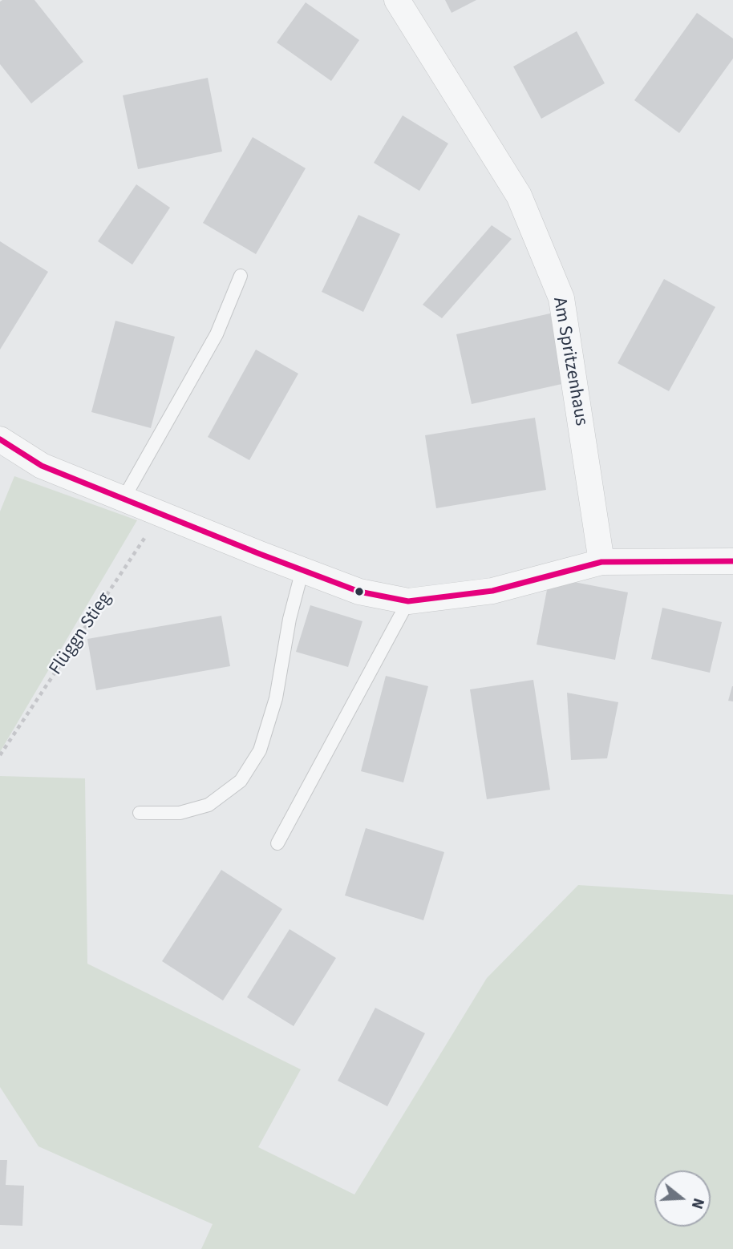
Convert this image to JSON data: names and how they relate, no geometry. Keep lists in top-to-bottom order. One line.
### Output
{"streets":{"street":["Am Spritzenhaus"],"path":["Flüggn Stieg"]},"north":"right"}
